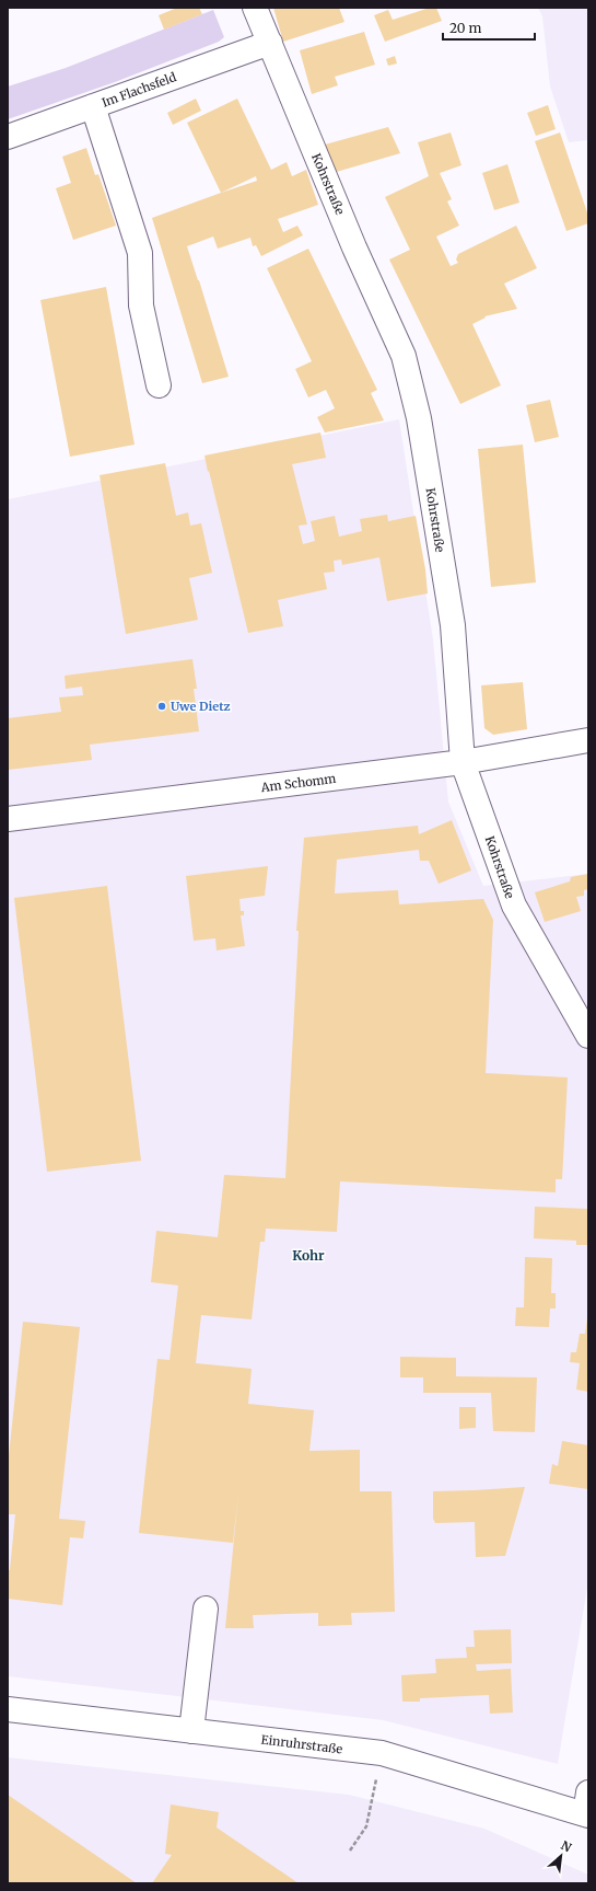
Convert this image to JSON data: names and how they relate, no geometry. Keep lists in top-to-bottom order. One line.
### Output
{"streets":{"street":["Im Flachsfeld","Kohrstraße","Am Schomm","Einruhrstraße"]},"crossings":[["Im Flachsfeld","Kohrstraße"],["Kohrstraße","Am Schomm"]],"districts":["Kohr"],"places":["Uwe Dietz"],"scale_bar":"20 m","north":"top right"}
